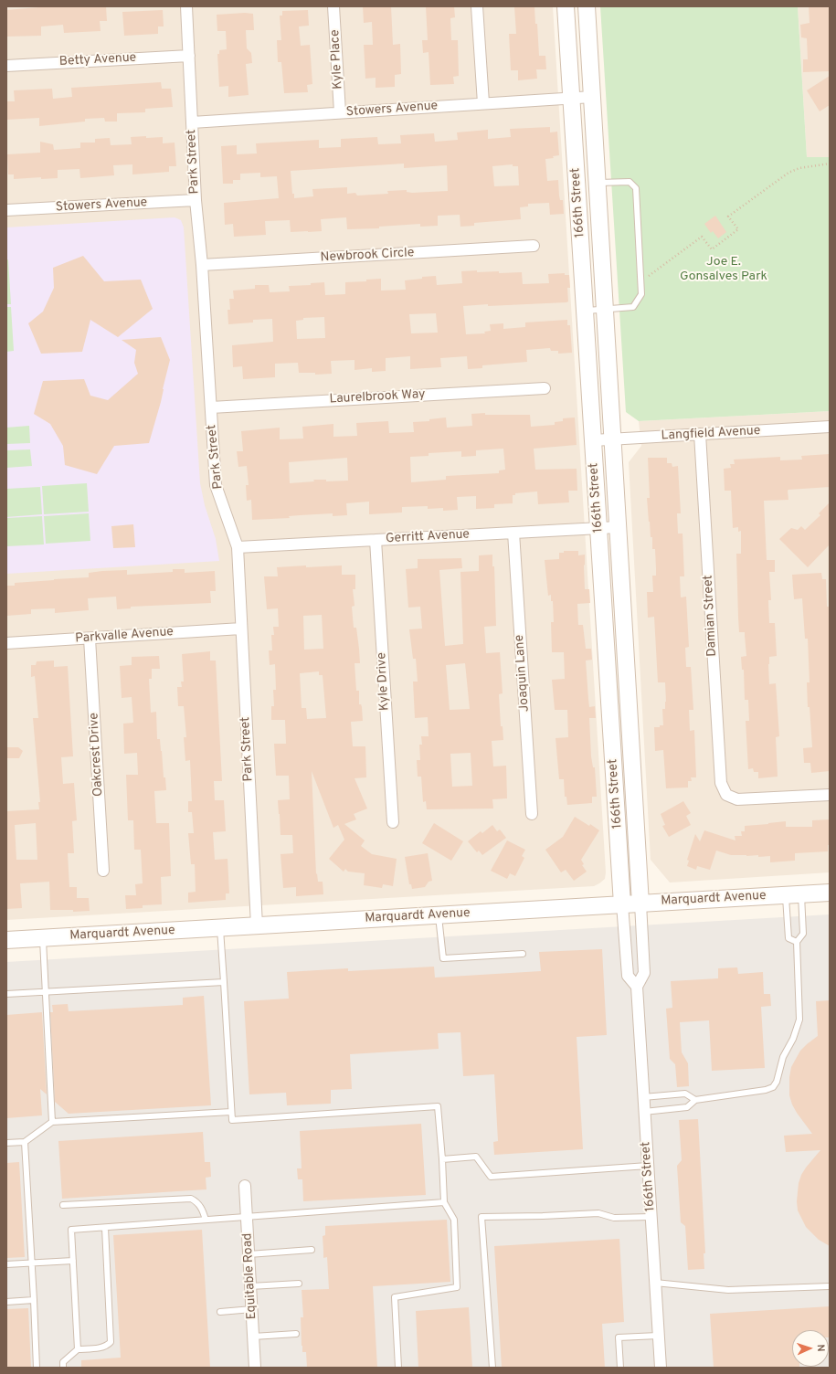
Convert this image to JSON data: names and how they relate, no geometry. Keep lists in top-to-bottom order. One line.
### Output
{"streets":{"street":["Kyle Place","Betty Avenue","Stowers Avenue","Park Street","166th Street","Newbrook Circle","Laurelbrook Way","Langfield Avenue","Gerritt Avenue","Damian Street","Parkvalle Avenue","Joaquin Lane","Kyle Drive","Oakcrest Drive","Marquardt Avenue","Equitable Road"]},"crossings":[["Kyle Place","Stowers Avenue"],["Betty Avenue","Park Street"],["Stowers Avenue","Park Street"],["Stowers Avenue","166th Street"],["Park Street","Newbrook Circle"],["Park Street","Laurelbrook Way"],["Park Street","Gerritt Avenue"],["Park Street","Parkvalle Avenue"],["Park Street","Marquardt Avenue"],["166th Street","Langfield Avenue"],["166th Street","Gerritt Avenue"],["166th Street","Marquardt Avenue"],["Langfield Avenue","Damian Street"],["Gerritt Avenue","Joaquin Lane"],["Gerritt Avenue","Kyle Drive"],["Parkvalle Avenue","Oakcrest Drive"]],"parks":["Joe E. Gonsalves Park"],"north":"right"}
